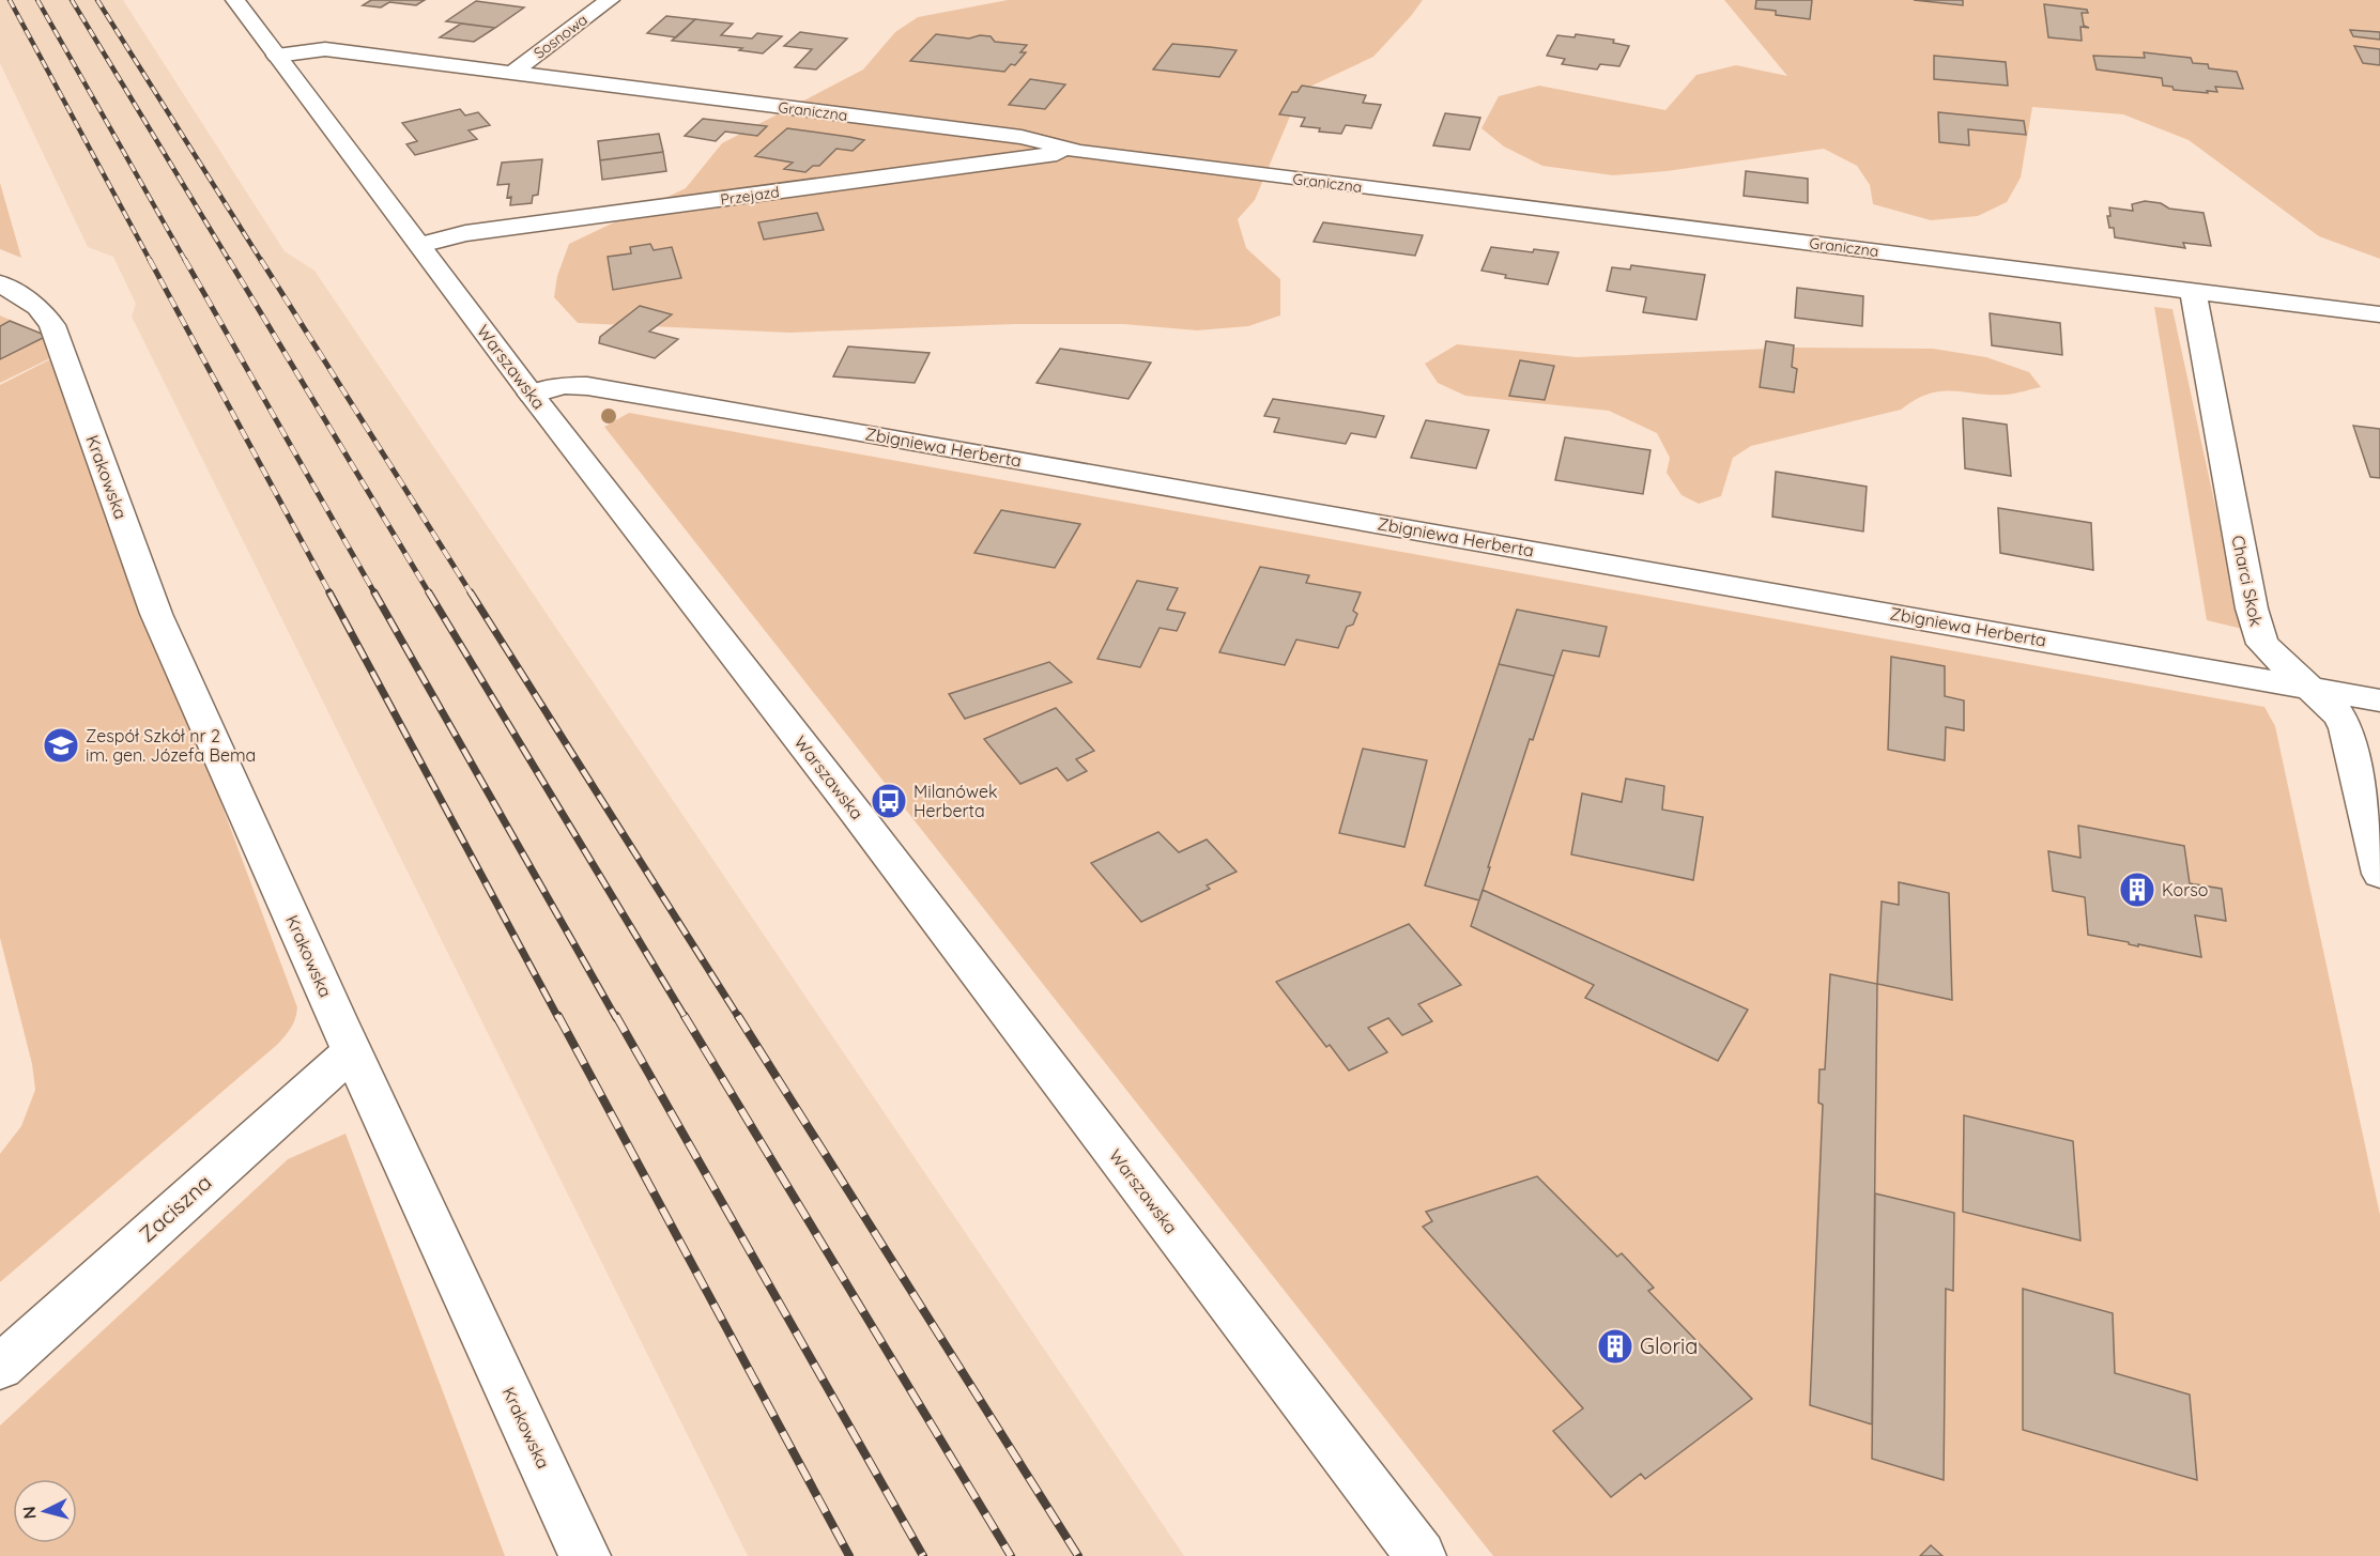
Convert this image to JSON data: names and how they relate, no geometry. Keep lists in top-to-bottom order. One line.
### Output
{"streets":{"street":["Sosnowa","Graniczna","Przejazd","Warszawska","Zbigniewa Herberta","Krakowska","Charci Skok","Zaciszna"]},"crossings":[["Sosnowa","Graniczna"],["Graniczna","Przejazd"],["Graniczna","Warszawska"],["Graniczna","Charci Skok"],["Przejazd","Warszawska"],["Warszawska","Zbigniewa Herberta"],["Zbigniewa Herberta","Charci Skok"],["Krakowska","Zaciszna"]],"places":{"school or university":["Zespół Szkół nr 2 im. gen. Józefa Bema"],"bus stop":["Milanówek Herberta"],"building":["Korso","Gloria"]},"north":"left"}
